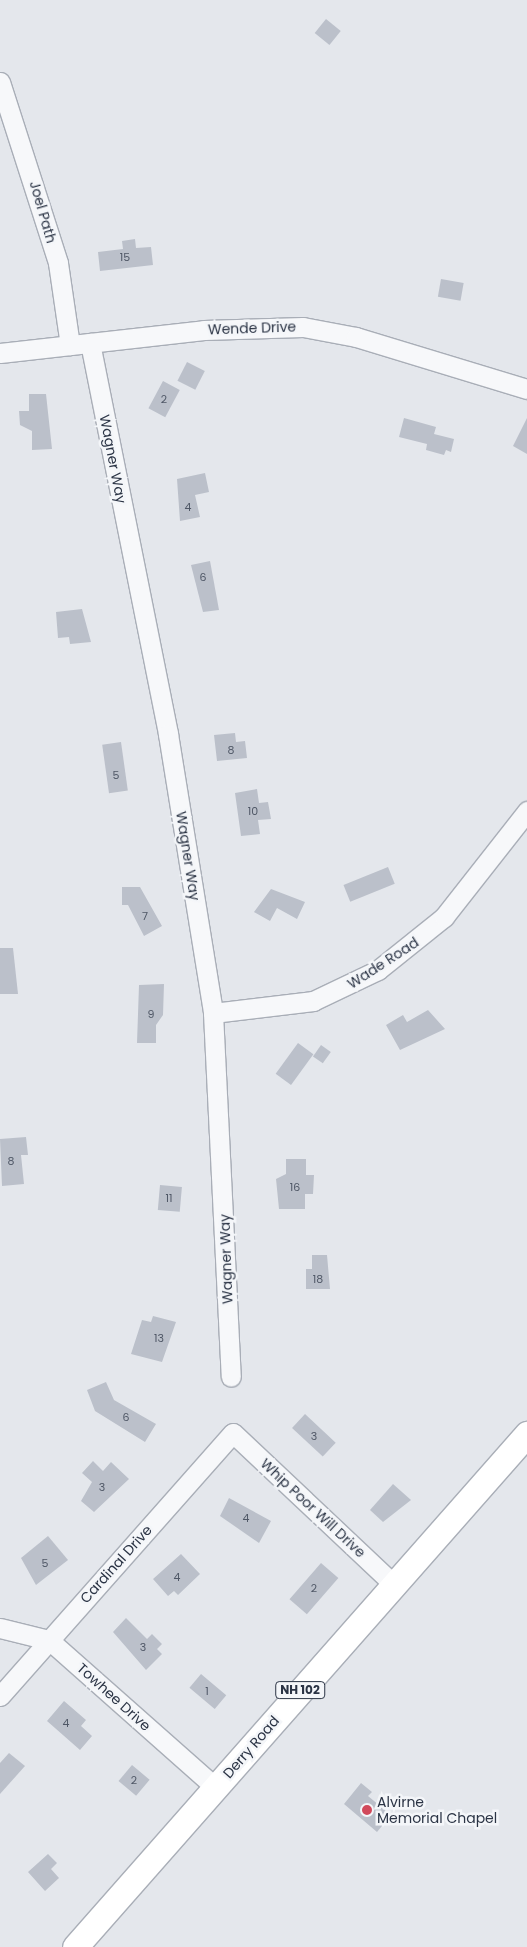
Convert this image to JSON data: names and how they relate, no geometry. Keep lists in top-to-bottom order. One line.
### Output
{"streets":{"main road":["NH 102","Derry Road"],"street":["Joel Path","Wende Drive","Wagner Way","Wade Road","Whip Poor Will Drive","Cardinal Drive","Towhee Drive"]},"crossings":[["Joel Path","Wende Drive"],["Wende Drive","Wagner Way"],["Wagner Way","Wade Road"],["Whip Poor Will Drive","Cardinal Drive"],["Whip Poor Will Drive","Derry Road"],["Cardinal Drive","Towhee Drive"],["Towhee Drive","Derry Road"]],"places":["Alvirne Memorial Chapel"],"house_numbers":["15","2","4","6","8","5","10","7","9","8","16","11","18","13","6","3","3","4","5","4","2","3","1","4","2"]}
